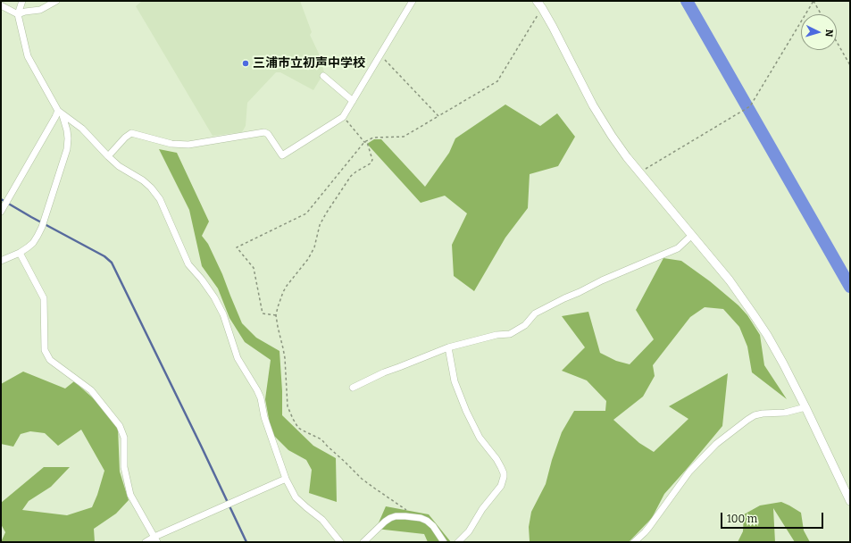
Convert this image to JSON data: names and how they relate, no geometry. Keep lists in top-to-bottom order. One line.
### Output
{"places":["三浦市立初声中学校"],"scale_bar":"100 m","north":"right"}
